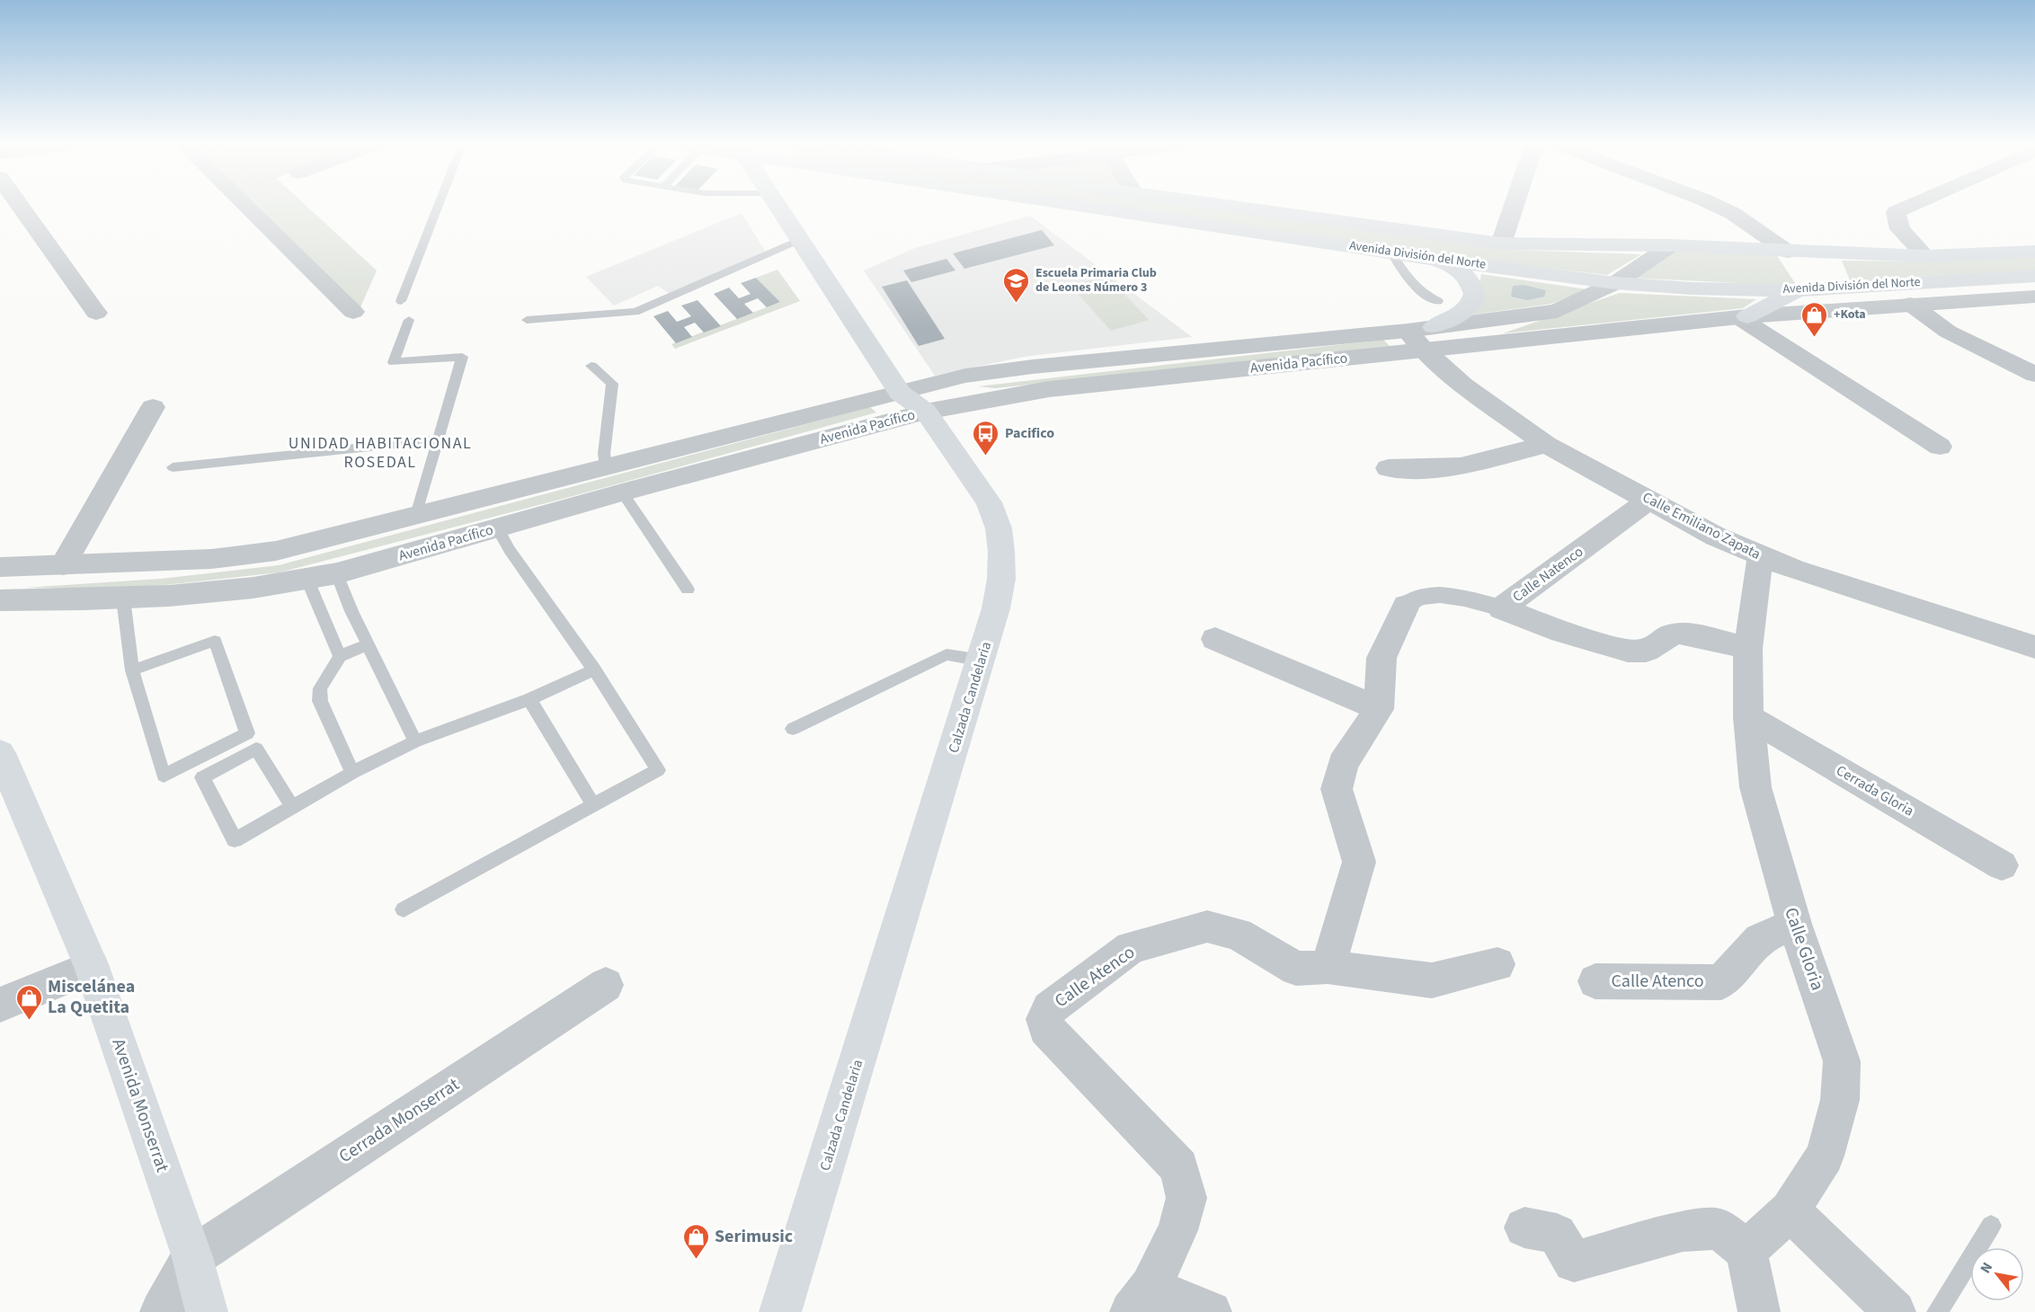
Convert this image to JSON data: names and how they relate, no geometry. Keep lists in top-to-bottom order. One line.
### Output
{"streets":{"main road":["Avenida División del Norte","Calzada Candelaria","Avenida Monserrat"],"street":["Avenida Pacífico","Calle Emiliano Zapata","Calle Natenco","Cerrada Gloria","Calle Gloria","Calle Atenco","Cerrada Monserrat"]},"crossings":[["Avenida División del Norte","Avenida Pacífico"],["Avenida Pacífico","Calle Emiliano Zapata"],["Avenida Pacífico","Calzada Candelaria"],["Calle Emiliano Zapata","Calle Natenco"],["Calle Emiliano Zapata","Calle Gloria"],["Cerrada Gloria","Calle Gloria"],["Calle Gloria","Calle Atenco"],["Avenida Monserrat","Cerrada Monserrat"]],"districts":["UNIDAD HABITACIONAL ROSEDAL"],"places":{"school or university":["Escuela Primaria Club de Leones Número 3"],"shop":["+Kota","Miscelánea La Quetita","Serimusic"],"bus stop":["Pacifico"]},"north":"top left"}
